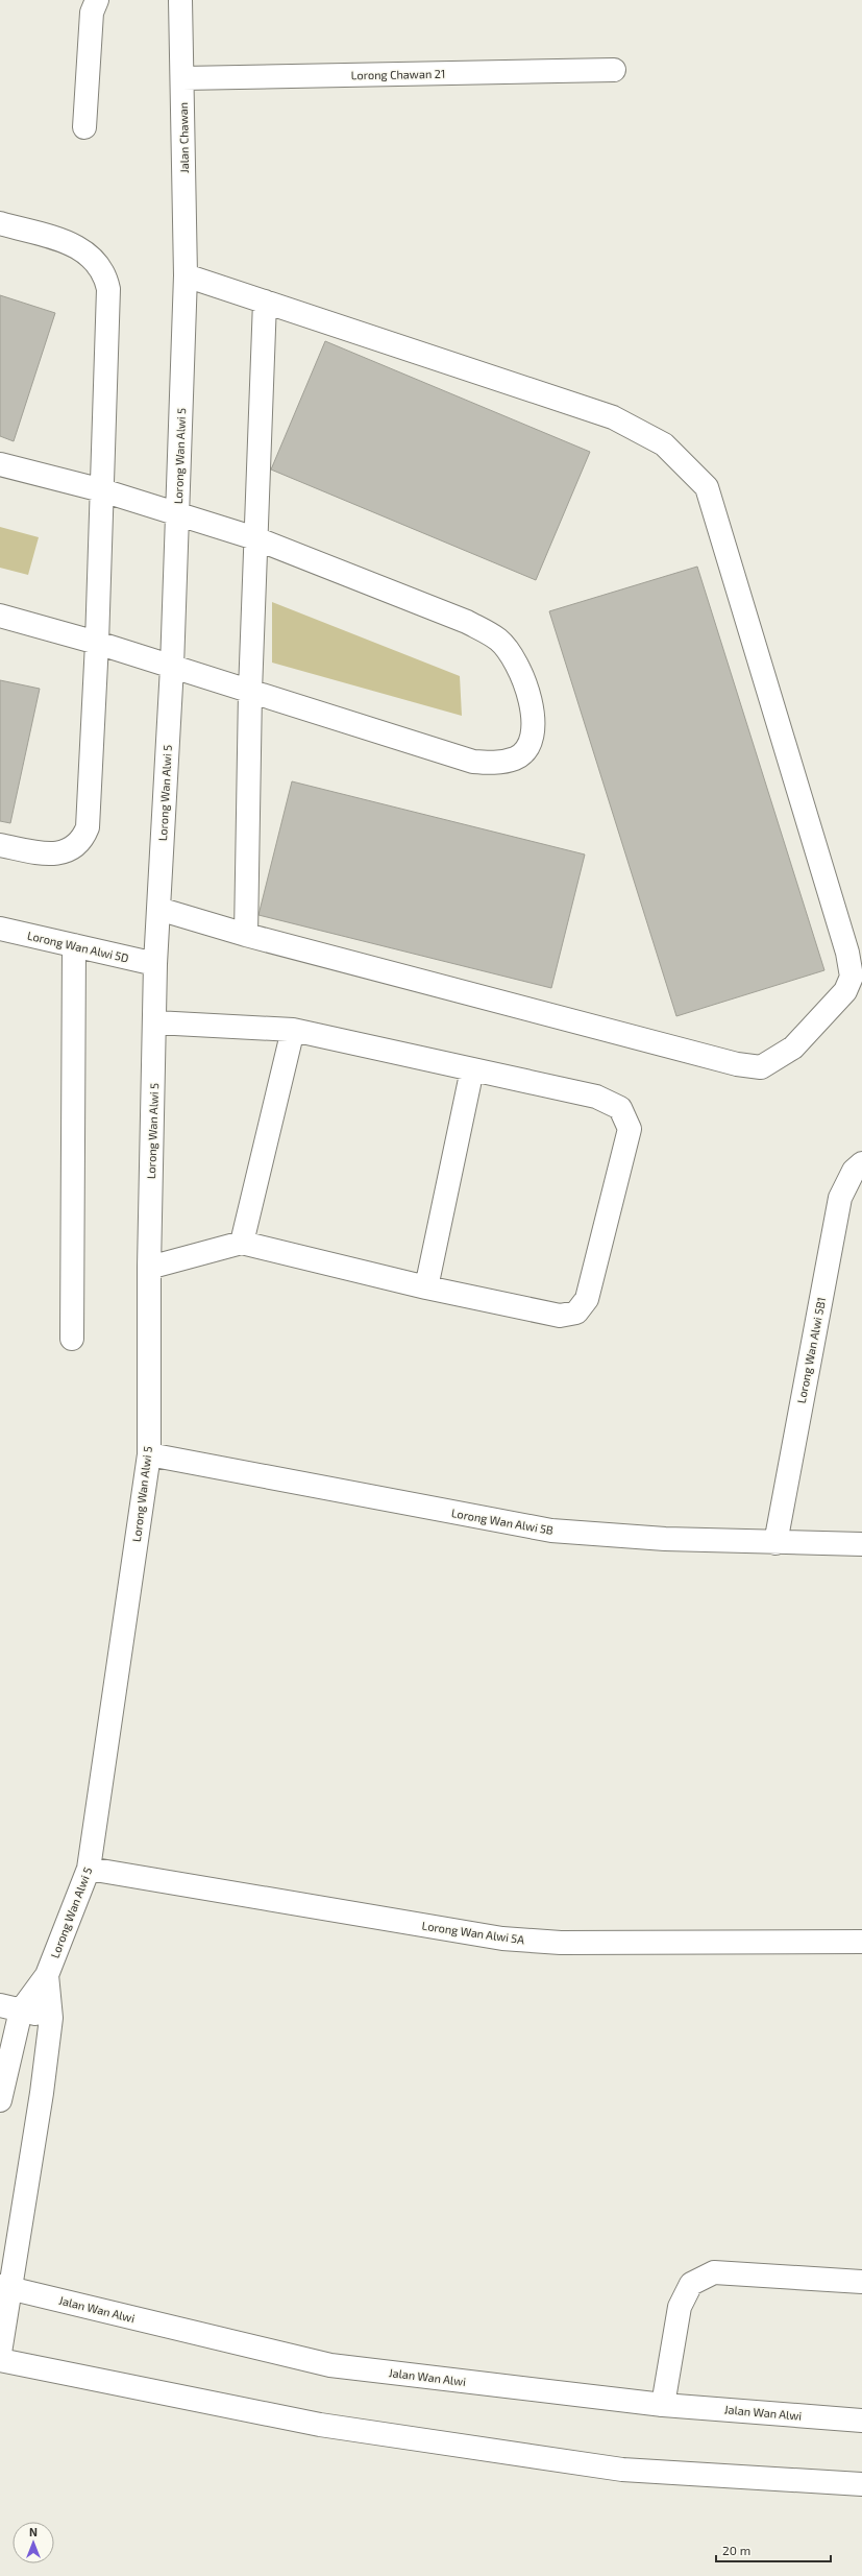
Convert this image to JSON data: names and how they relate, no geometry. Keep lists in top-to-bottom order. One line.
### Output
{"streets":{"street":["Lorong Chawan 21","Jalan Chawan","Lorong Wan Alwi 5","Lorong Wan Alwi 5D","Lorong Wan Alwi 5B1","Lorong Wan Alwi 5B","Lorong Wan Alwi 5A","Jalan Wan Alwi"]},"crossings":[["Lorong Chawan 21","Jalan Chawan"],["Jalan Chawan","Lorong Wan Alwi 5"],["Lorong Wan Alwi 5","Lorong Wan Alwi 5D"],["Lorong Wan Alwi 5","Lorong Wan Alwi 5B"],["Lorong Wan Alwi 5","Lorong Wan Alwi 5A"],["Lorong Wan Alwi 5","Jalan Wan Alwi"],["Lorong Wan Alwi 5B1","Lorong Wan Alwi 5B"]],"scale_bar":"20 m","north":"top"}
